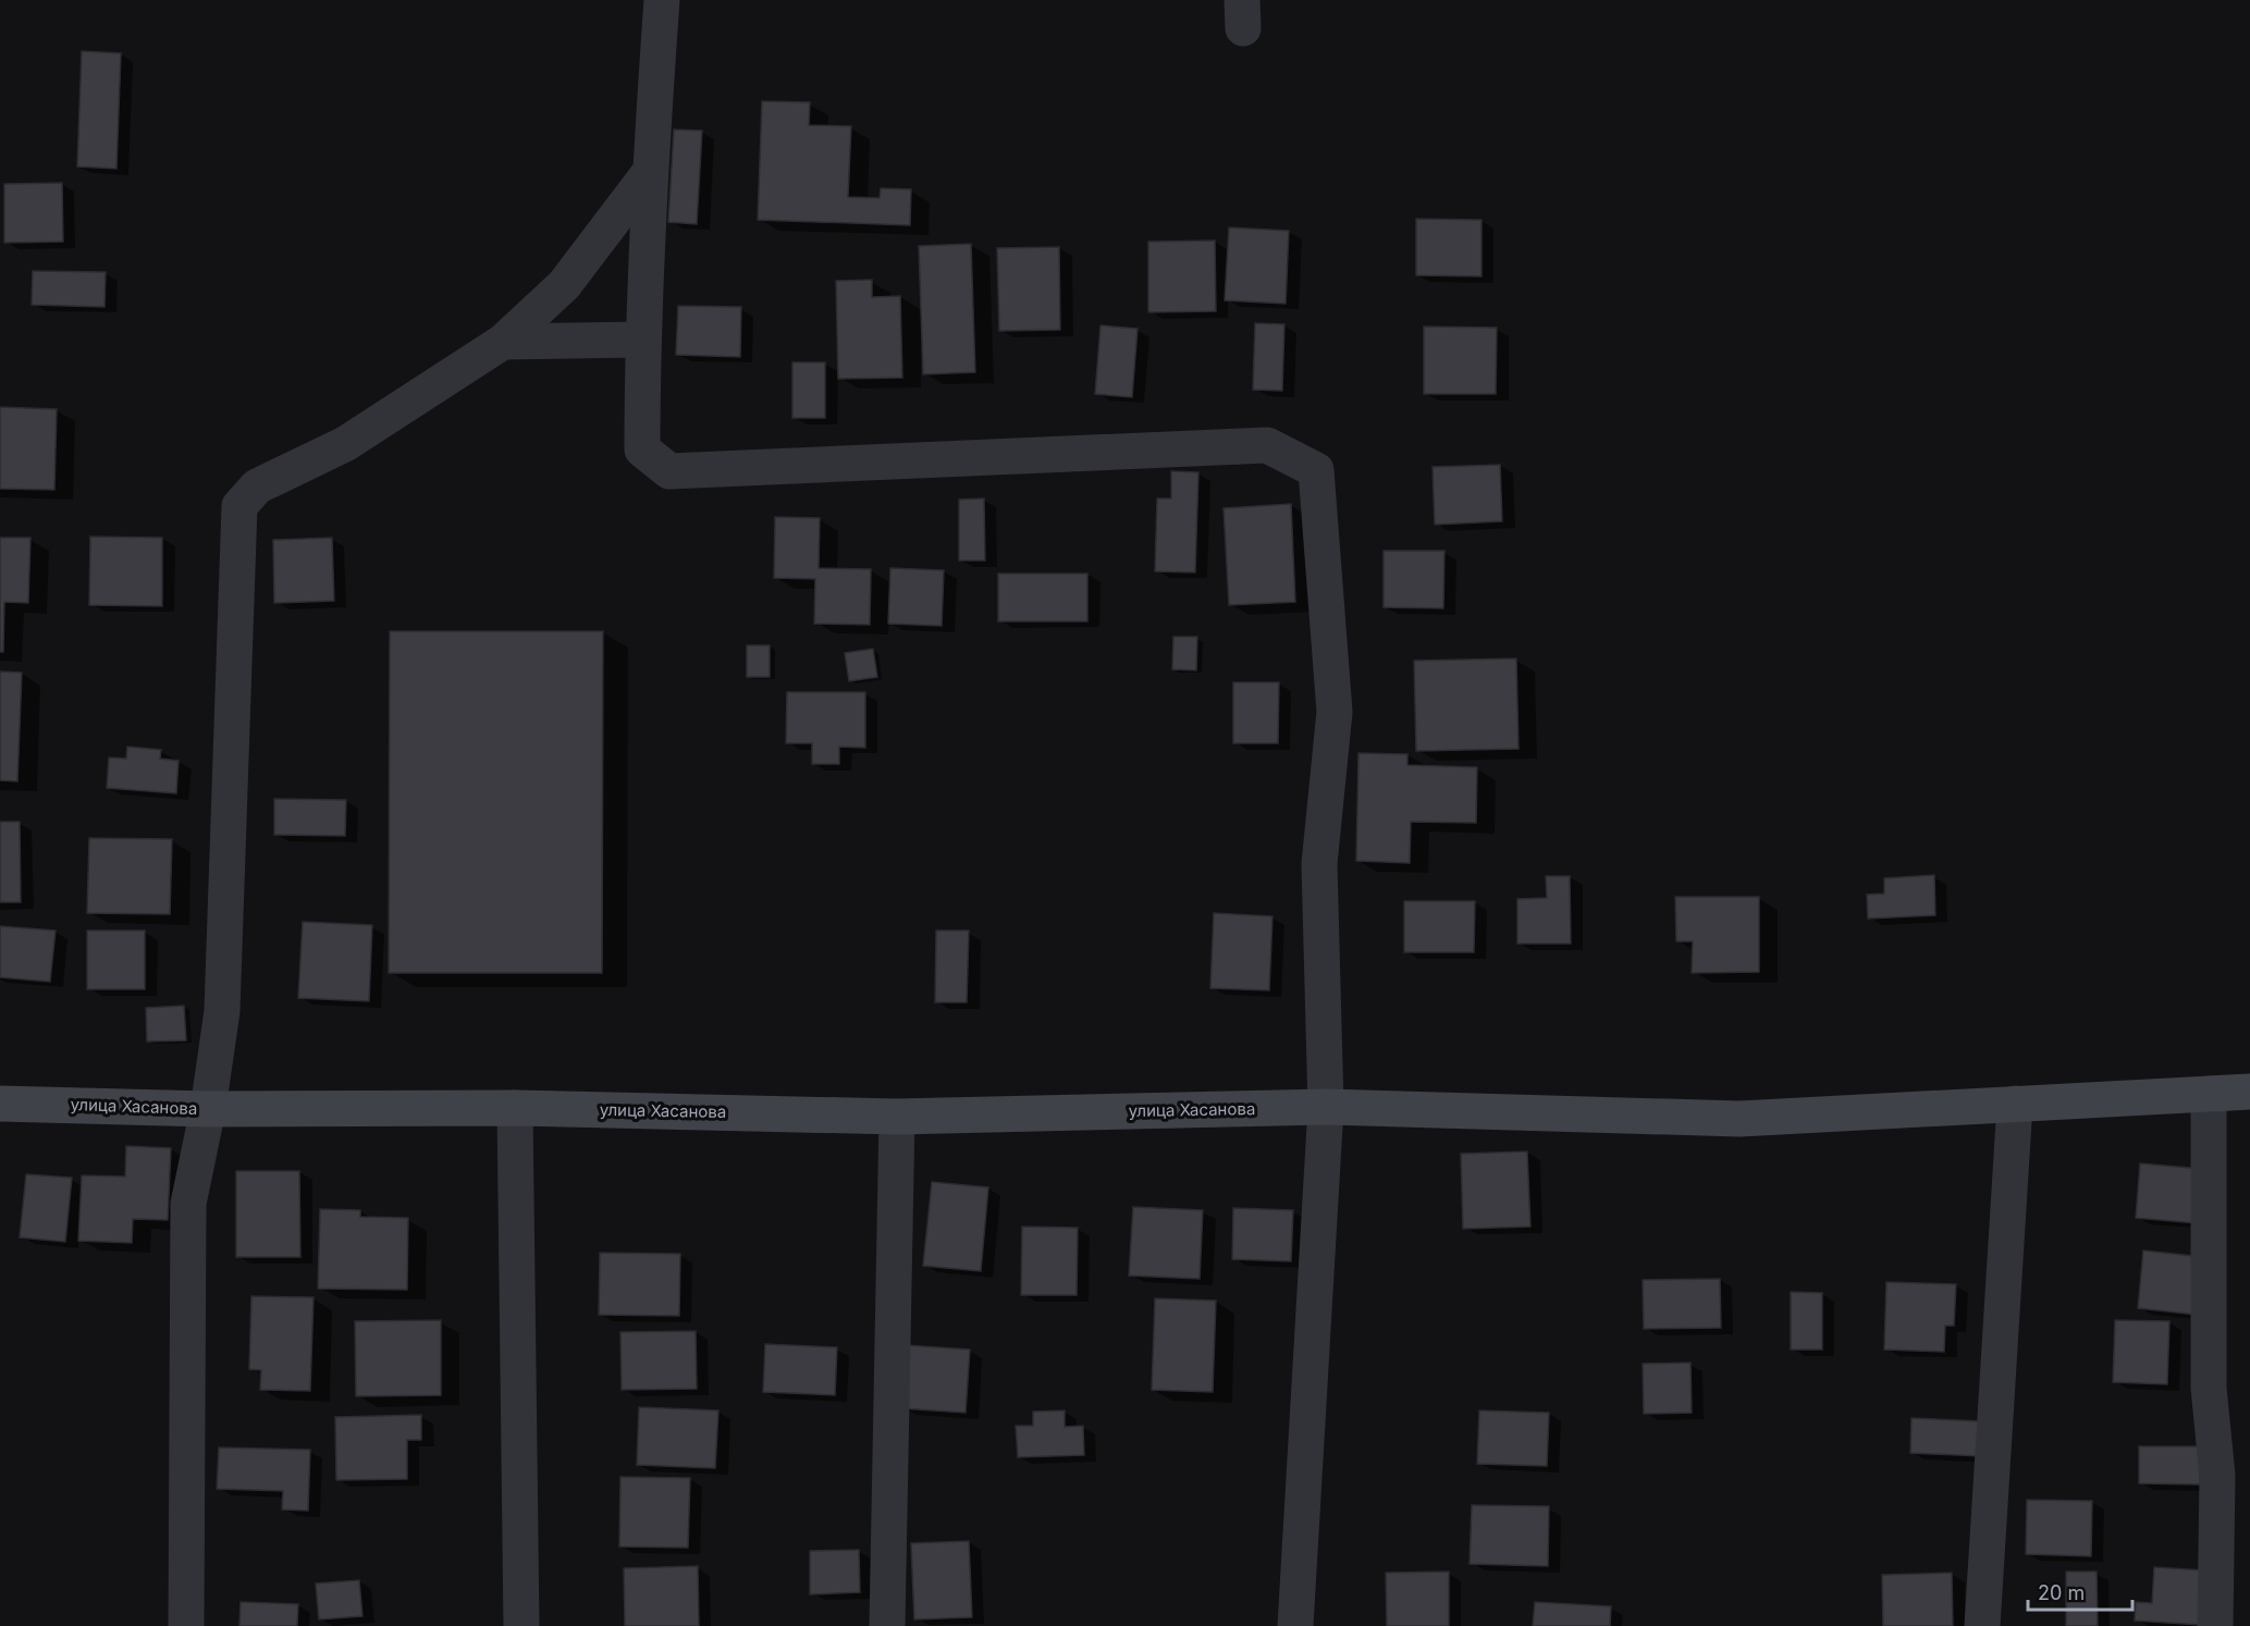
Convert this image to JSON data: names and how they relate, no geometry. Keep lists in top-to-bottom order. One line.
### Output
{"streets":{"street":["улица Хасанова"]},"scale_bar":"20 m"}
